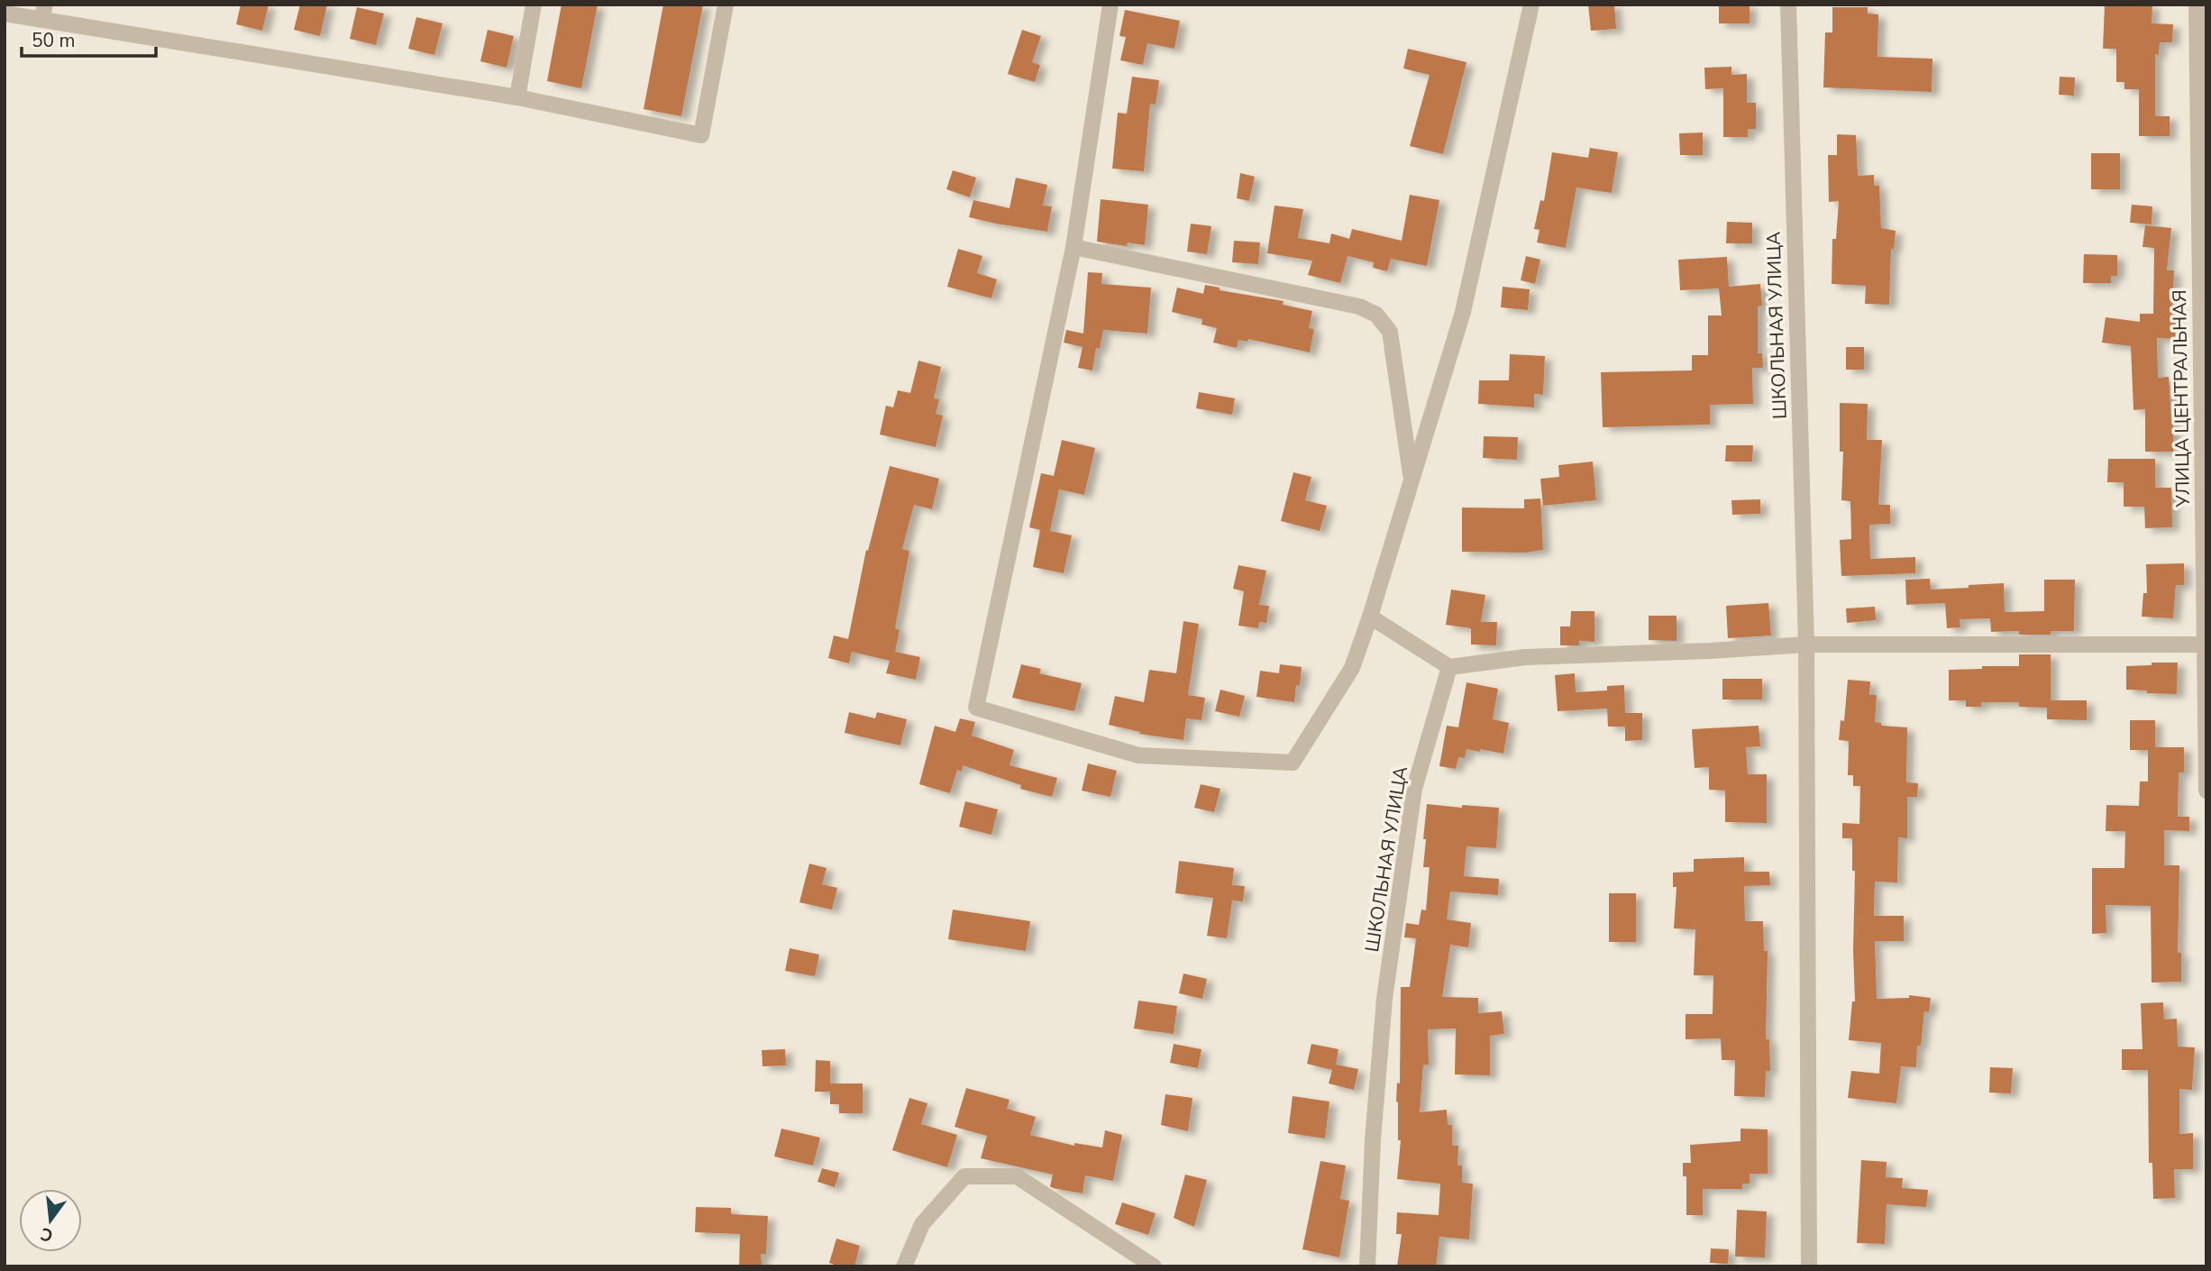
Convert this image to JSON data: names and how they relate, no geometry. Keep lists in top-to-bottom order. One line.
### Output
{"streets":{"street":["ШКОЛЬНАЯ УЛИЦА","УЛИЦА ЦЕНТРАЛЬНАЯ"]},"scale_bar":"50 m","north":"bottom"}
